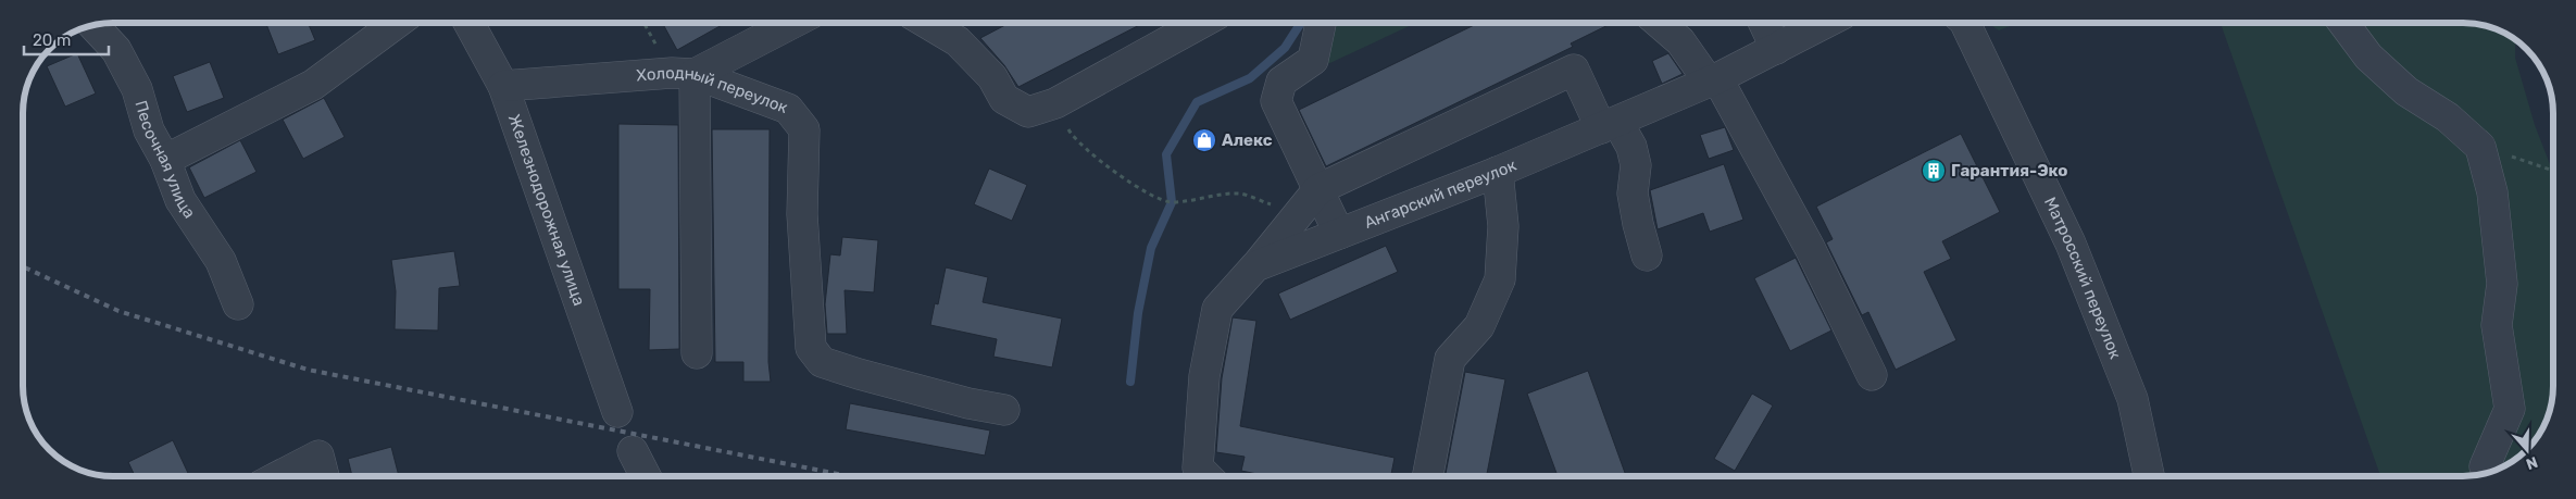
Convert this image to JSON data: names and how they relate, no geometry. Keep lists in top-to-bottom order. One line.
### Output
{"streets":{"street":["Холодный переулок","Песочная улица","Ангарский переулок","Железнодорожная улица","Матросский переулок"]},"crossings":[["Холодный переулок","Железнодорожная улица"]],"places":{"shop":["Алекс"],"building":["Гарантия-Эко"]},"scale_bar":"20 m","north":"bottom"}
